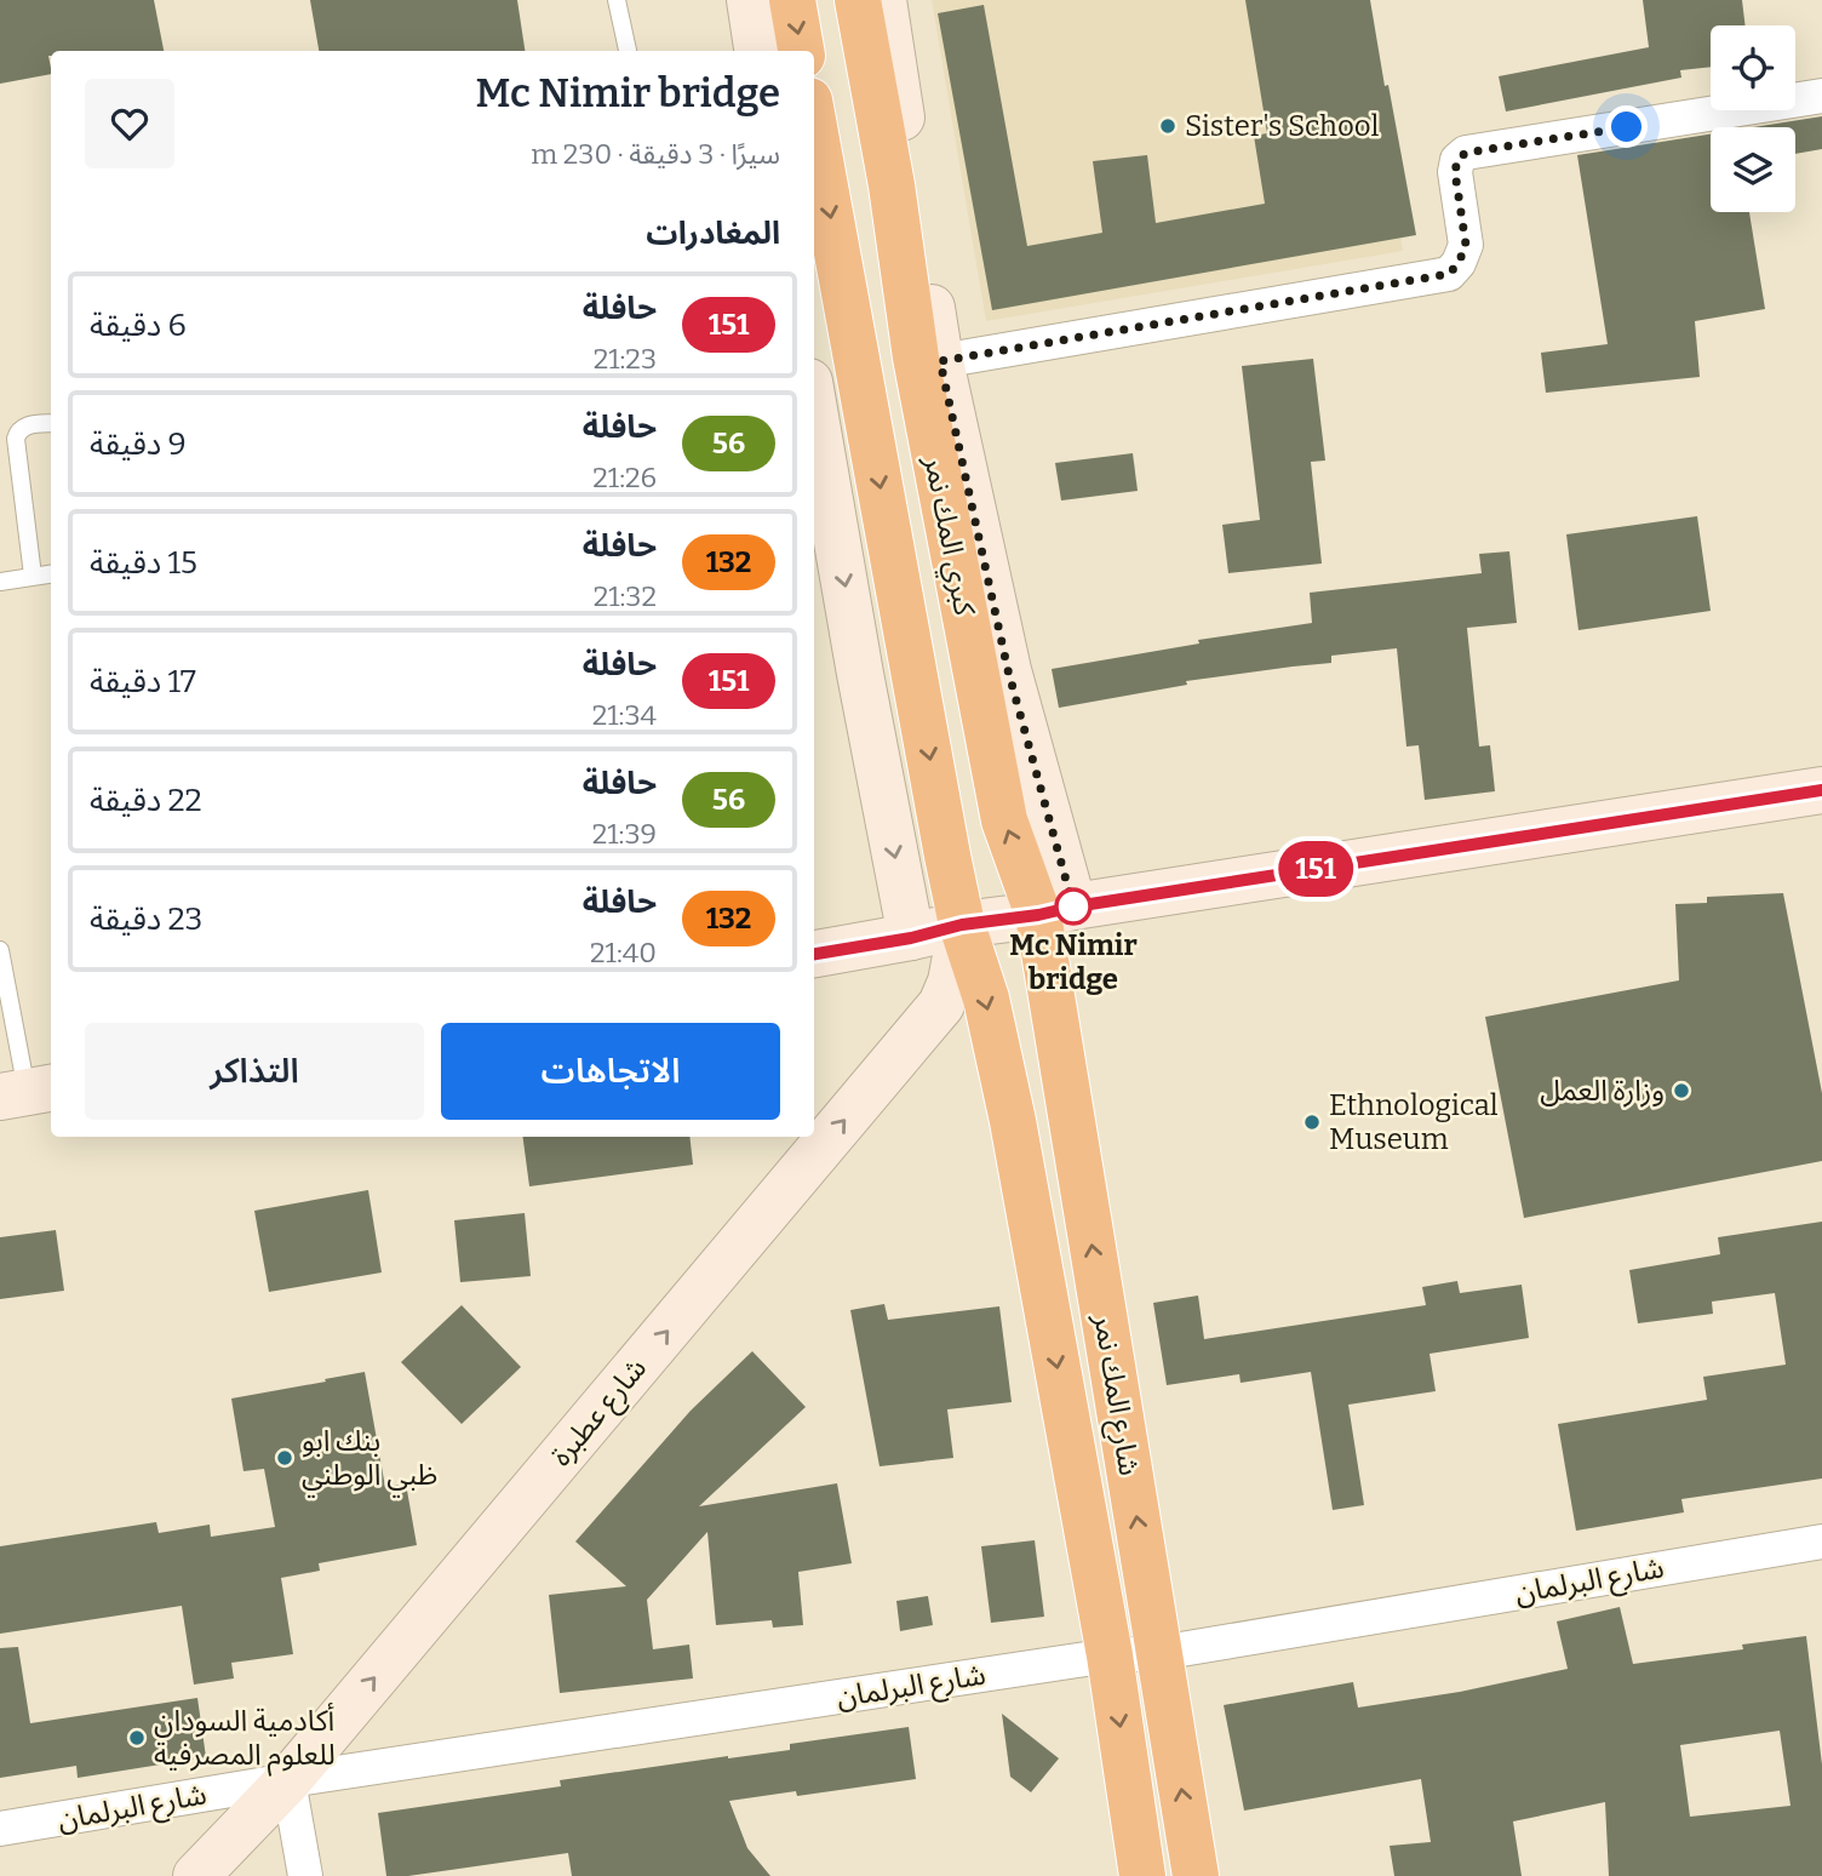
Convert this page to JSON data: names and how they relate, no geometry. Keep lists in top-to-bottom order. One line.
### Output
{"streets":{"highway":["كبري المك نمر","شارع المك نمر"],"street":["شارع عطبرة","شارع البرلمان"]},"crossings":[["كبري المك نمر","شارع المك نمر"],["كبري المك نمر","شارع عطبرة"],["شارع المك نمر","شارع عطبرة"],["شارع المك نمر","شارع البرلمان"],["شارع عطبرة","شارع البرلمان"]],"one_way":["شارع عطبرة"],"places":["Sister's School","Mc Nimir bridge","وزارة العمل","Ethnological Museum","بنك ابو ظبي الوطني","أكادمية السودان للعلوم المصرفية"],"lines":["bus line 151"],"page":{"on_map":"151","heading":[["Mc Nimir bridge","سيرًا · 3 دقيقة · 230 m"],"المغادرات"],"list":[{"mark":"151","name":"حافلة","note":"21:23","value":"6 دقيقة"},{"mark":"56","name":"حافلة","note":"21:26","value":"9 دقيقة"},{"mark":"132","name":"حافلة","note":"21:32","value":"15 دقيقة"},{"mark":"151","name":"حافلة","note":"21:34","value":"17 دقيقة"},{"mark":"56","name":"حافلة","note":"21:39","value":"22 دقيقة"},{"mark":"132","name":"حافلة","note":"21:40","value":"23 دقيقة"}],"buttons":["الاتجاهات","التذاكر"]}}
